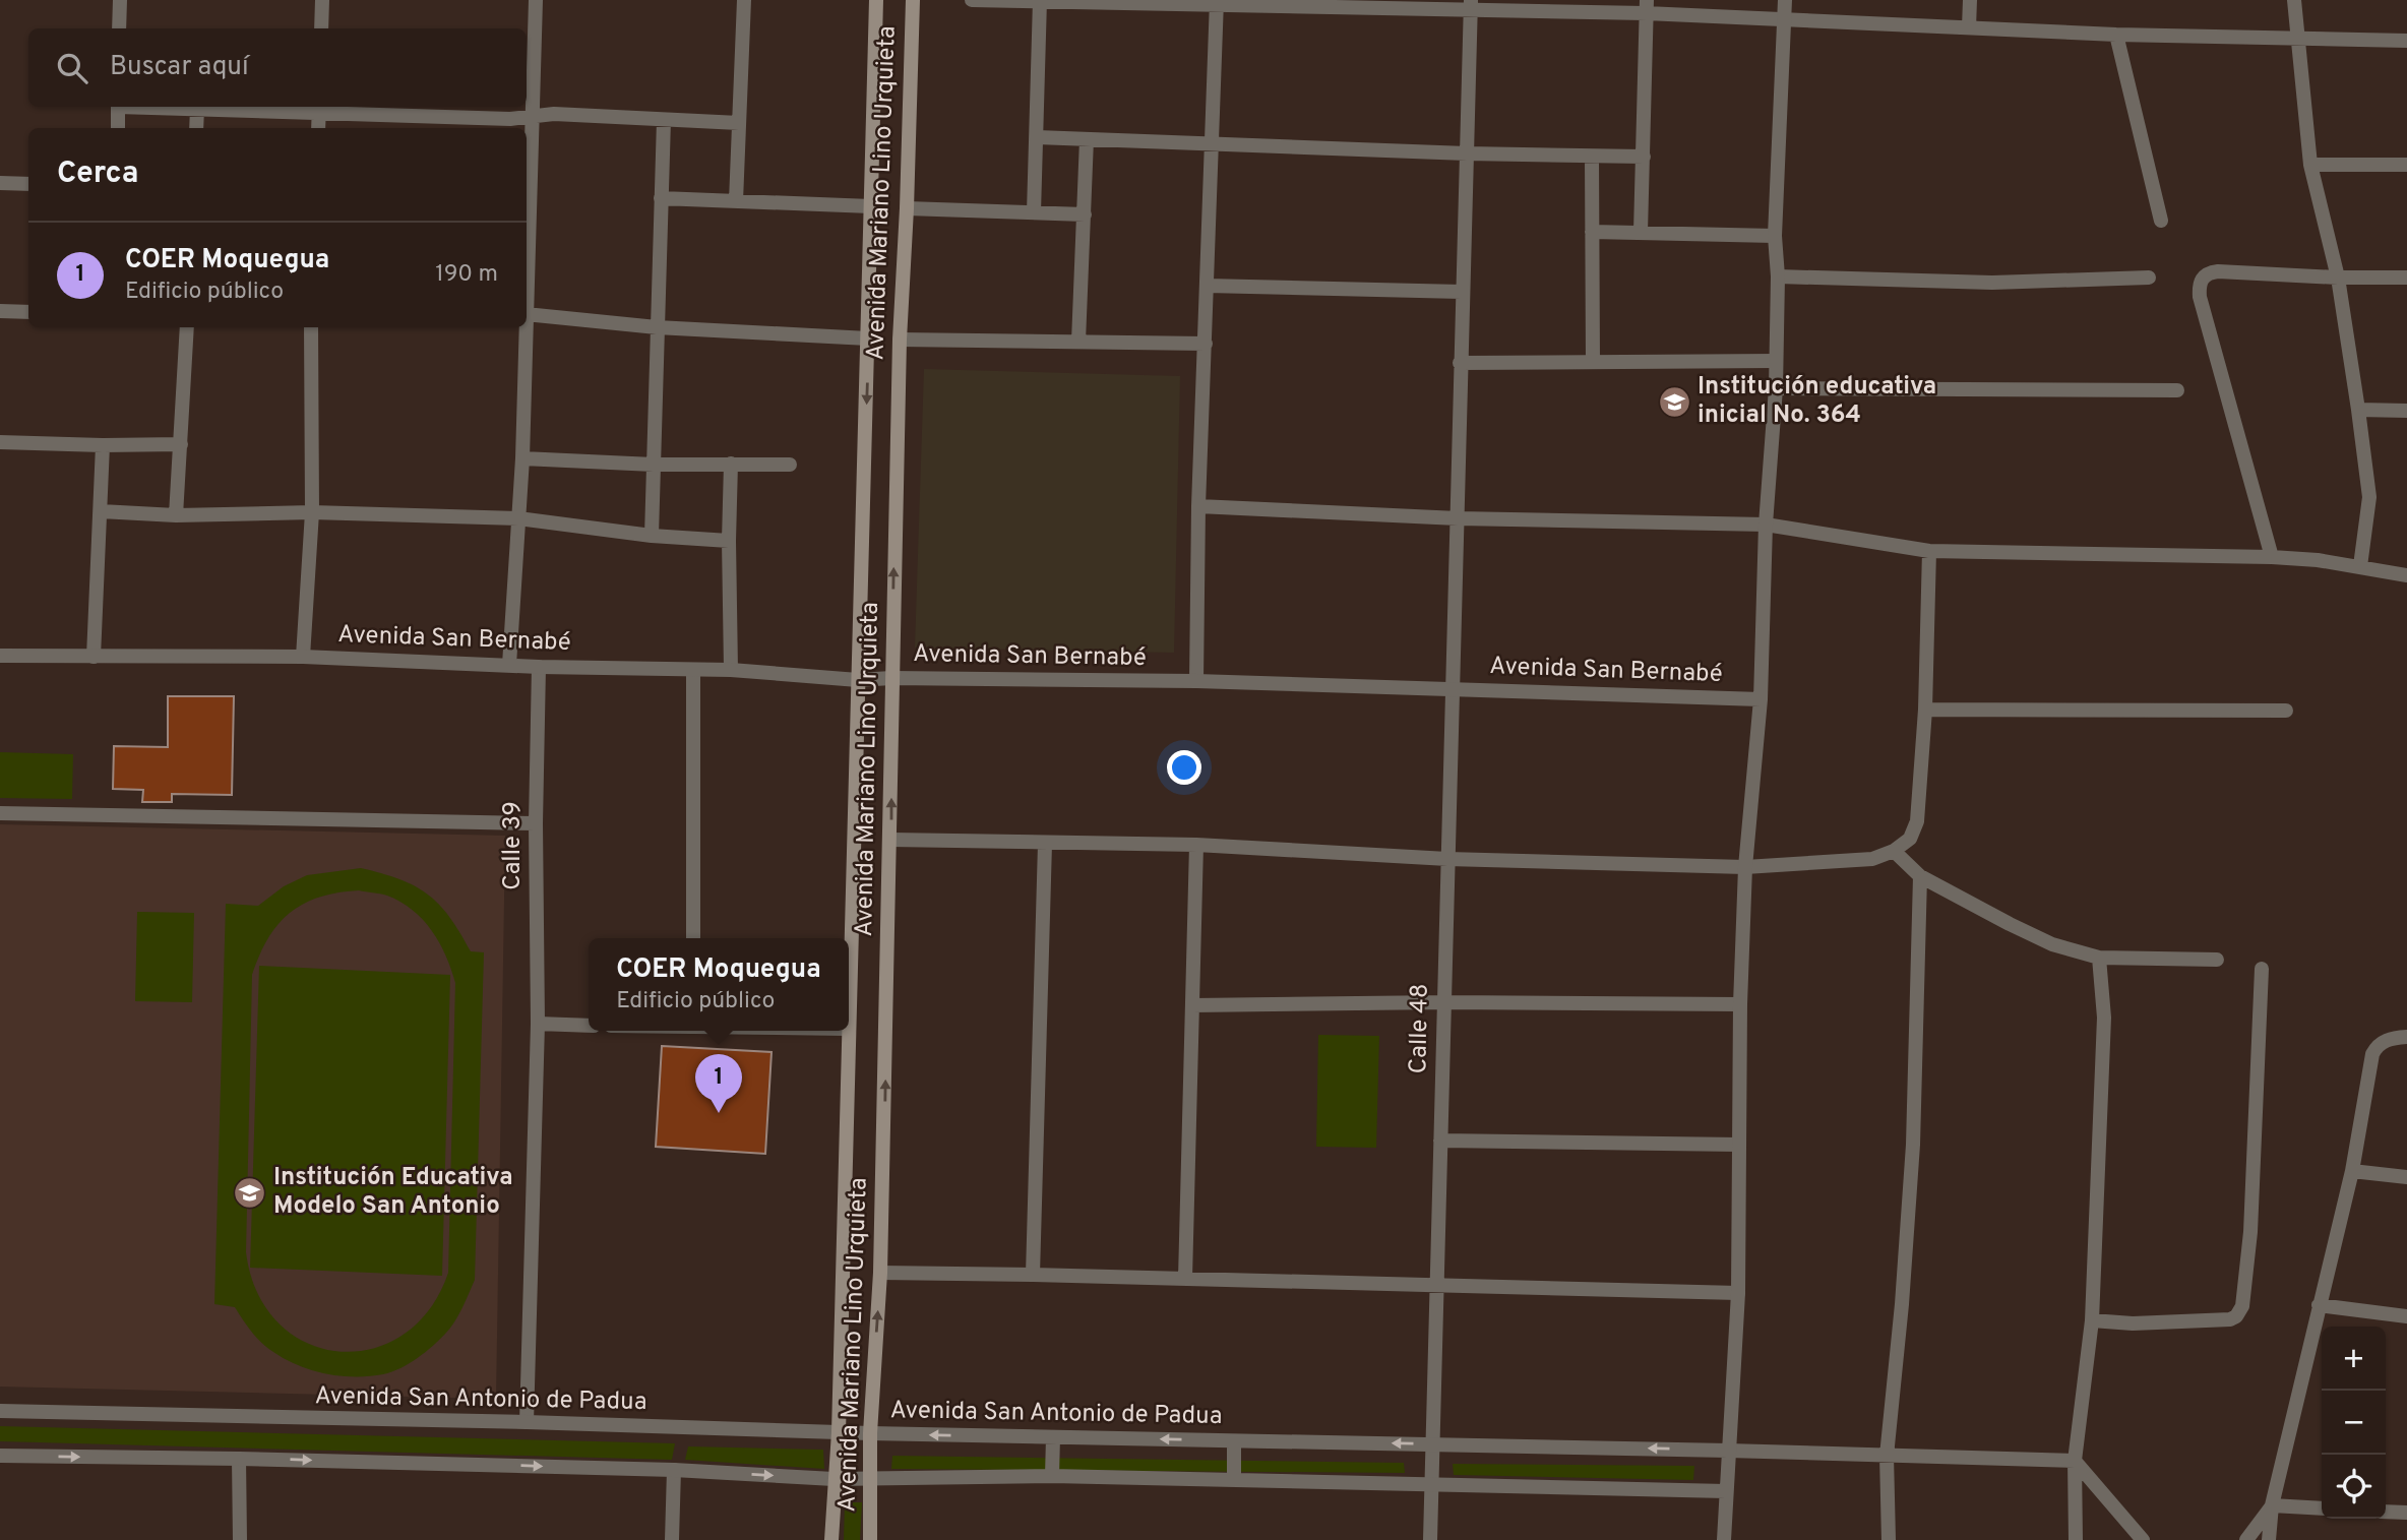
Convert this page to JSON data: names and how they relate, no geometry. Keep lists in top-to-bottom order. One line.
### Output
{"streets":{"main road":["Avenida Mariano Lino Urquieta"],"street":["Avenida San Bernabé","Calle 39","Calle 48","Avenida San Antonio de Padua"]},"crossings":[["Avenida Mariano Lino Urquieta","Avenida San Bernabé"],["Avenida Mariano Lino Urquieta","Avenida San Antonio de Padua"],["Avenida San Bernabé","Calle 39"],["Avenida San Bernabé","Calle 48"],["Calle 39","Avenida San Antonio de Padua"],["Calle 48","Avenida San Antonio de Padua"]],"places":{"school or university":["Institución educativa inicial No. 364","Institución Educativa Modelo San Antonio"]},"page":{"search":"Buscar aquí","heading":"Cerca","list":[{"mark":"1","name":"COER Moquegua","note":"Edificio público","value":"190 m"}],"popup":["COER Moquegua","Edificio público"],"pins":"1","map_buttons":["+","−"]}}
